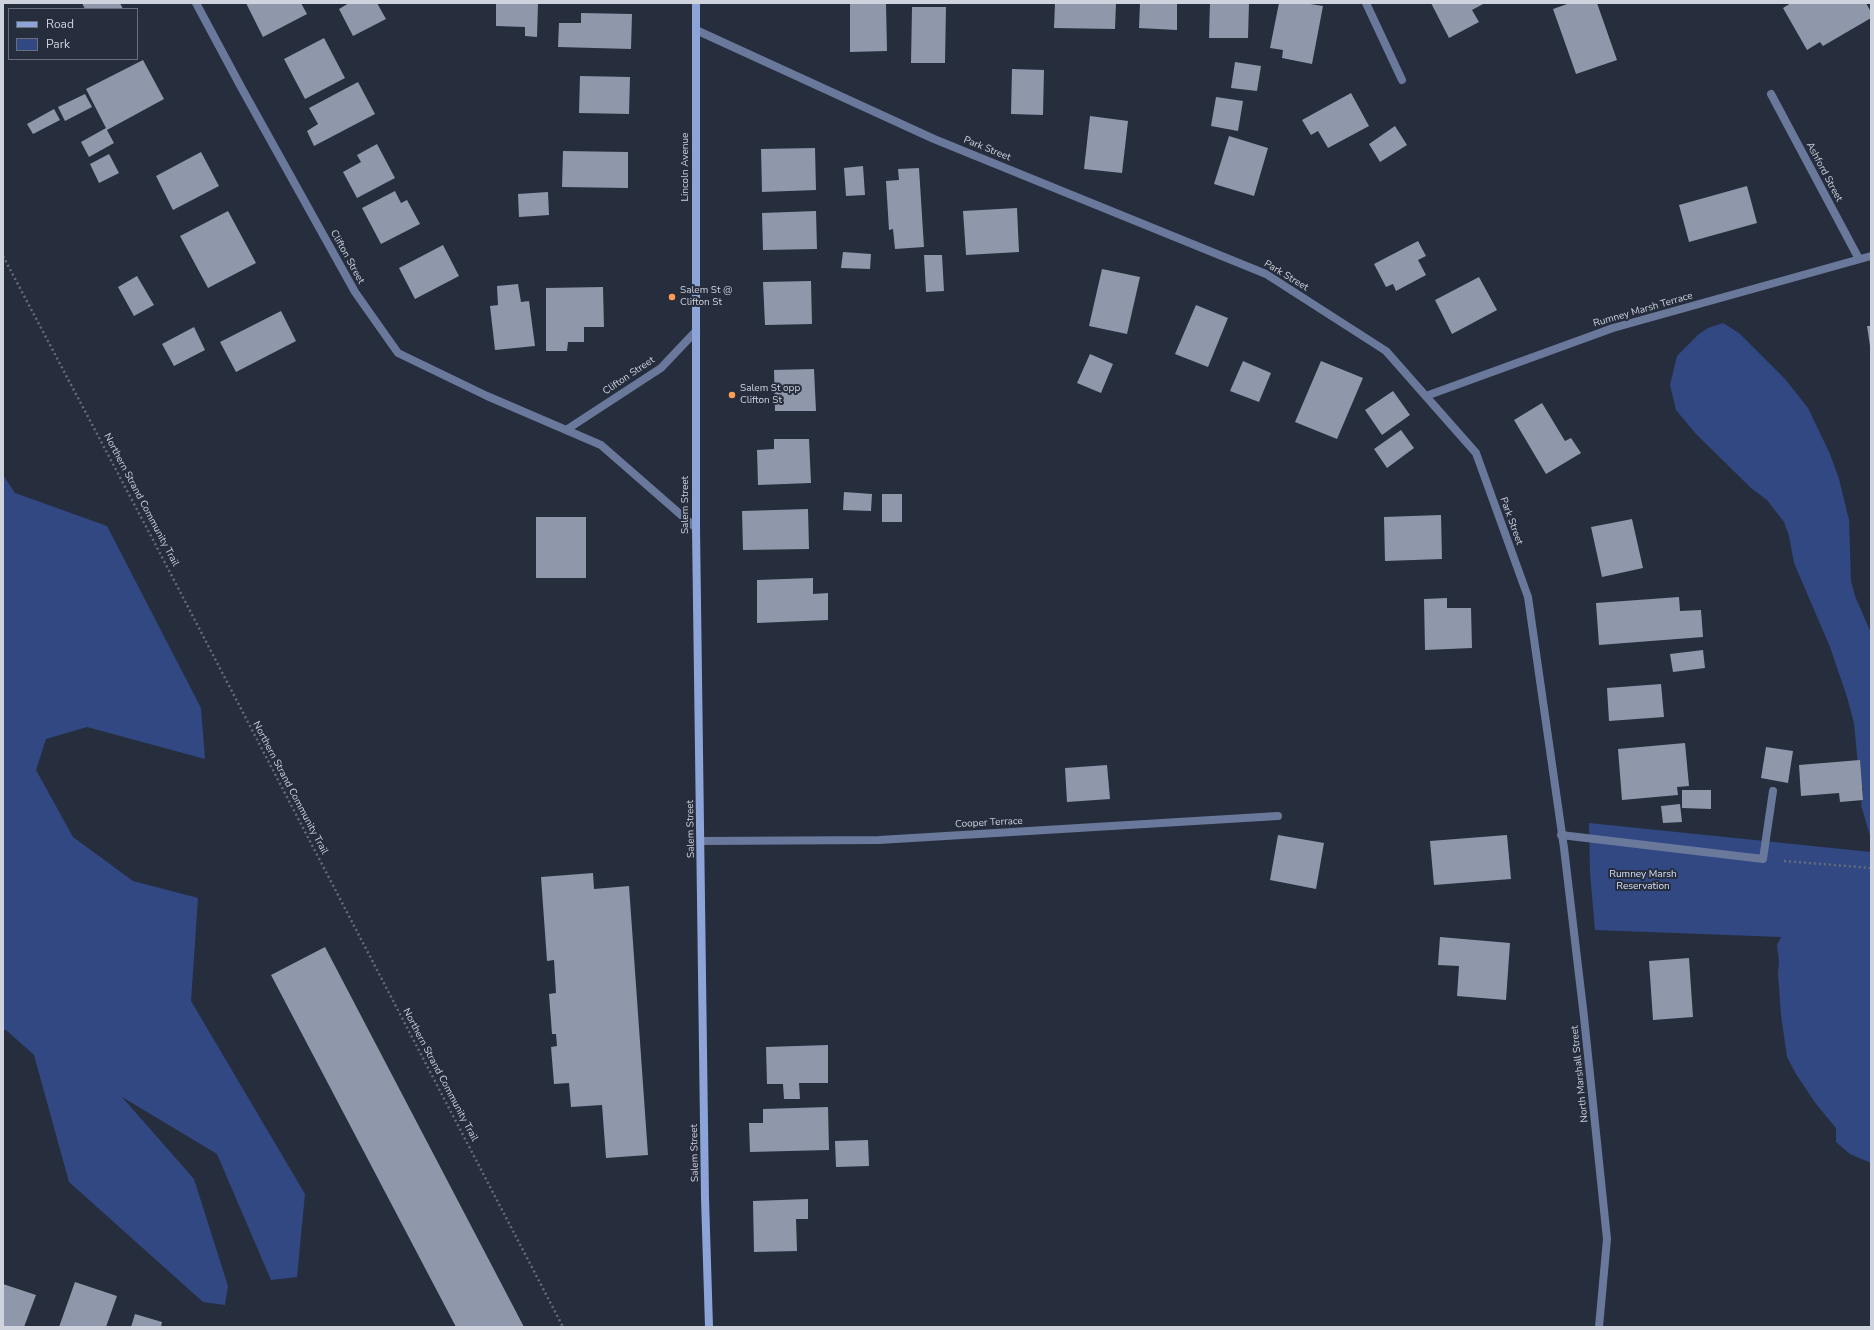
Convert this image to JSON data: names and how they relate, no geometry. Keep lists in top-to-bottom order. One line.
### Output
{"streets":{"main road":["Lincoln Avenue","Salem Street"],"street":["Park Street","Ashford Street","Clifton Street","Rumney Marsh Terrace","Cooper Terrace","North Marshall Street"],"path":["Northern Strand Community Trail"]},"crossings":[["Park Street","Lincoln Avenue"],["Park Street","Rumney Marsh Terrace"],["Park Street","North Marshall Street"],["Lincoln Avenue","Clifton Street"],["Lincoln Avenue","Salem Street"],["Ashford Street","Rumney Marsh Terrace"],["Clifton Street","Salem Street"],["Salem Street","Cooper Terrace"]],"parks":["Rumney Marsh Reservation"],"places":["Salem St @ Clifton St","Salem St opp Clifton St"],"legend":["Road","Park"]}
